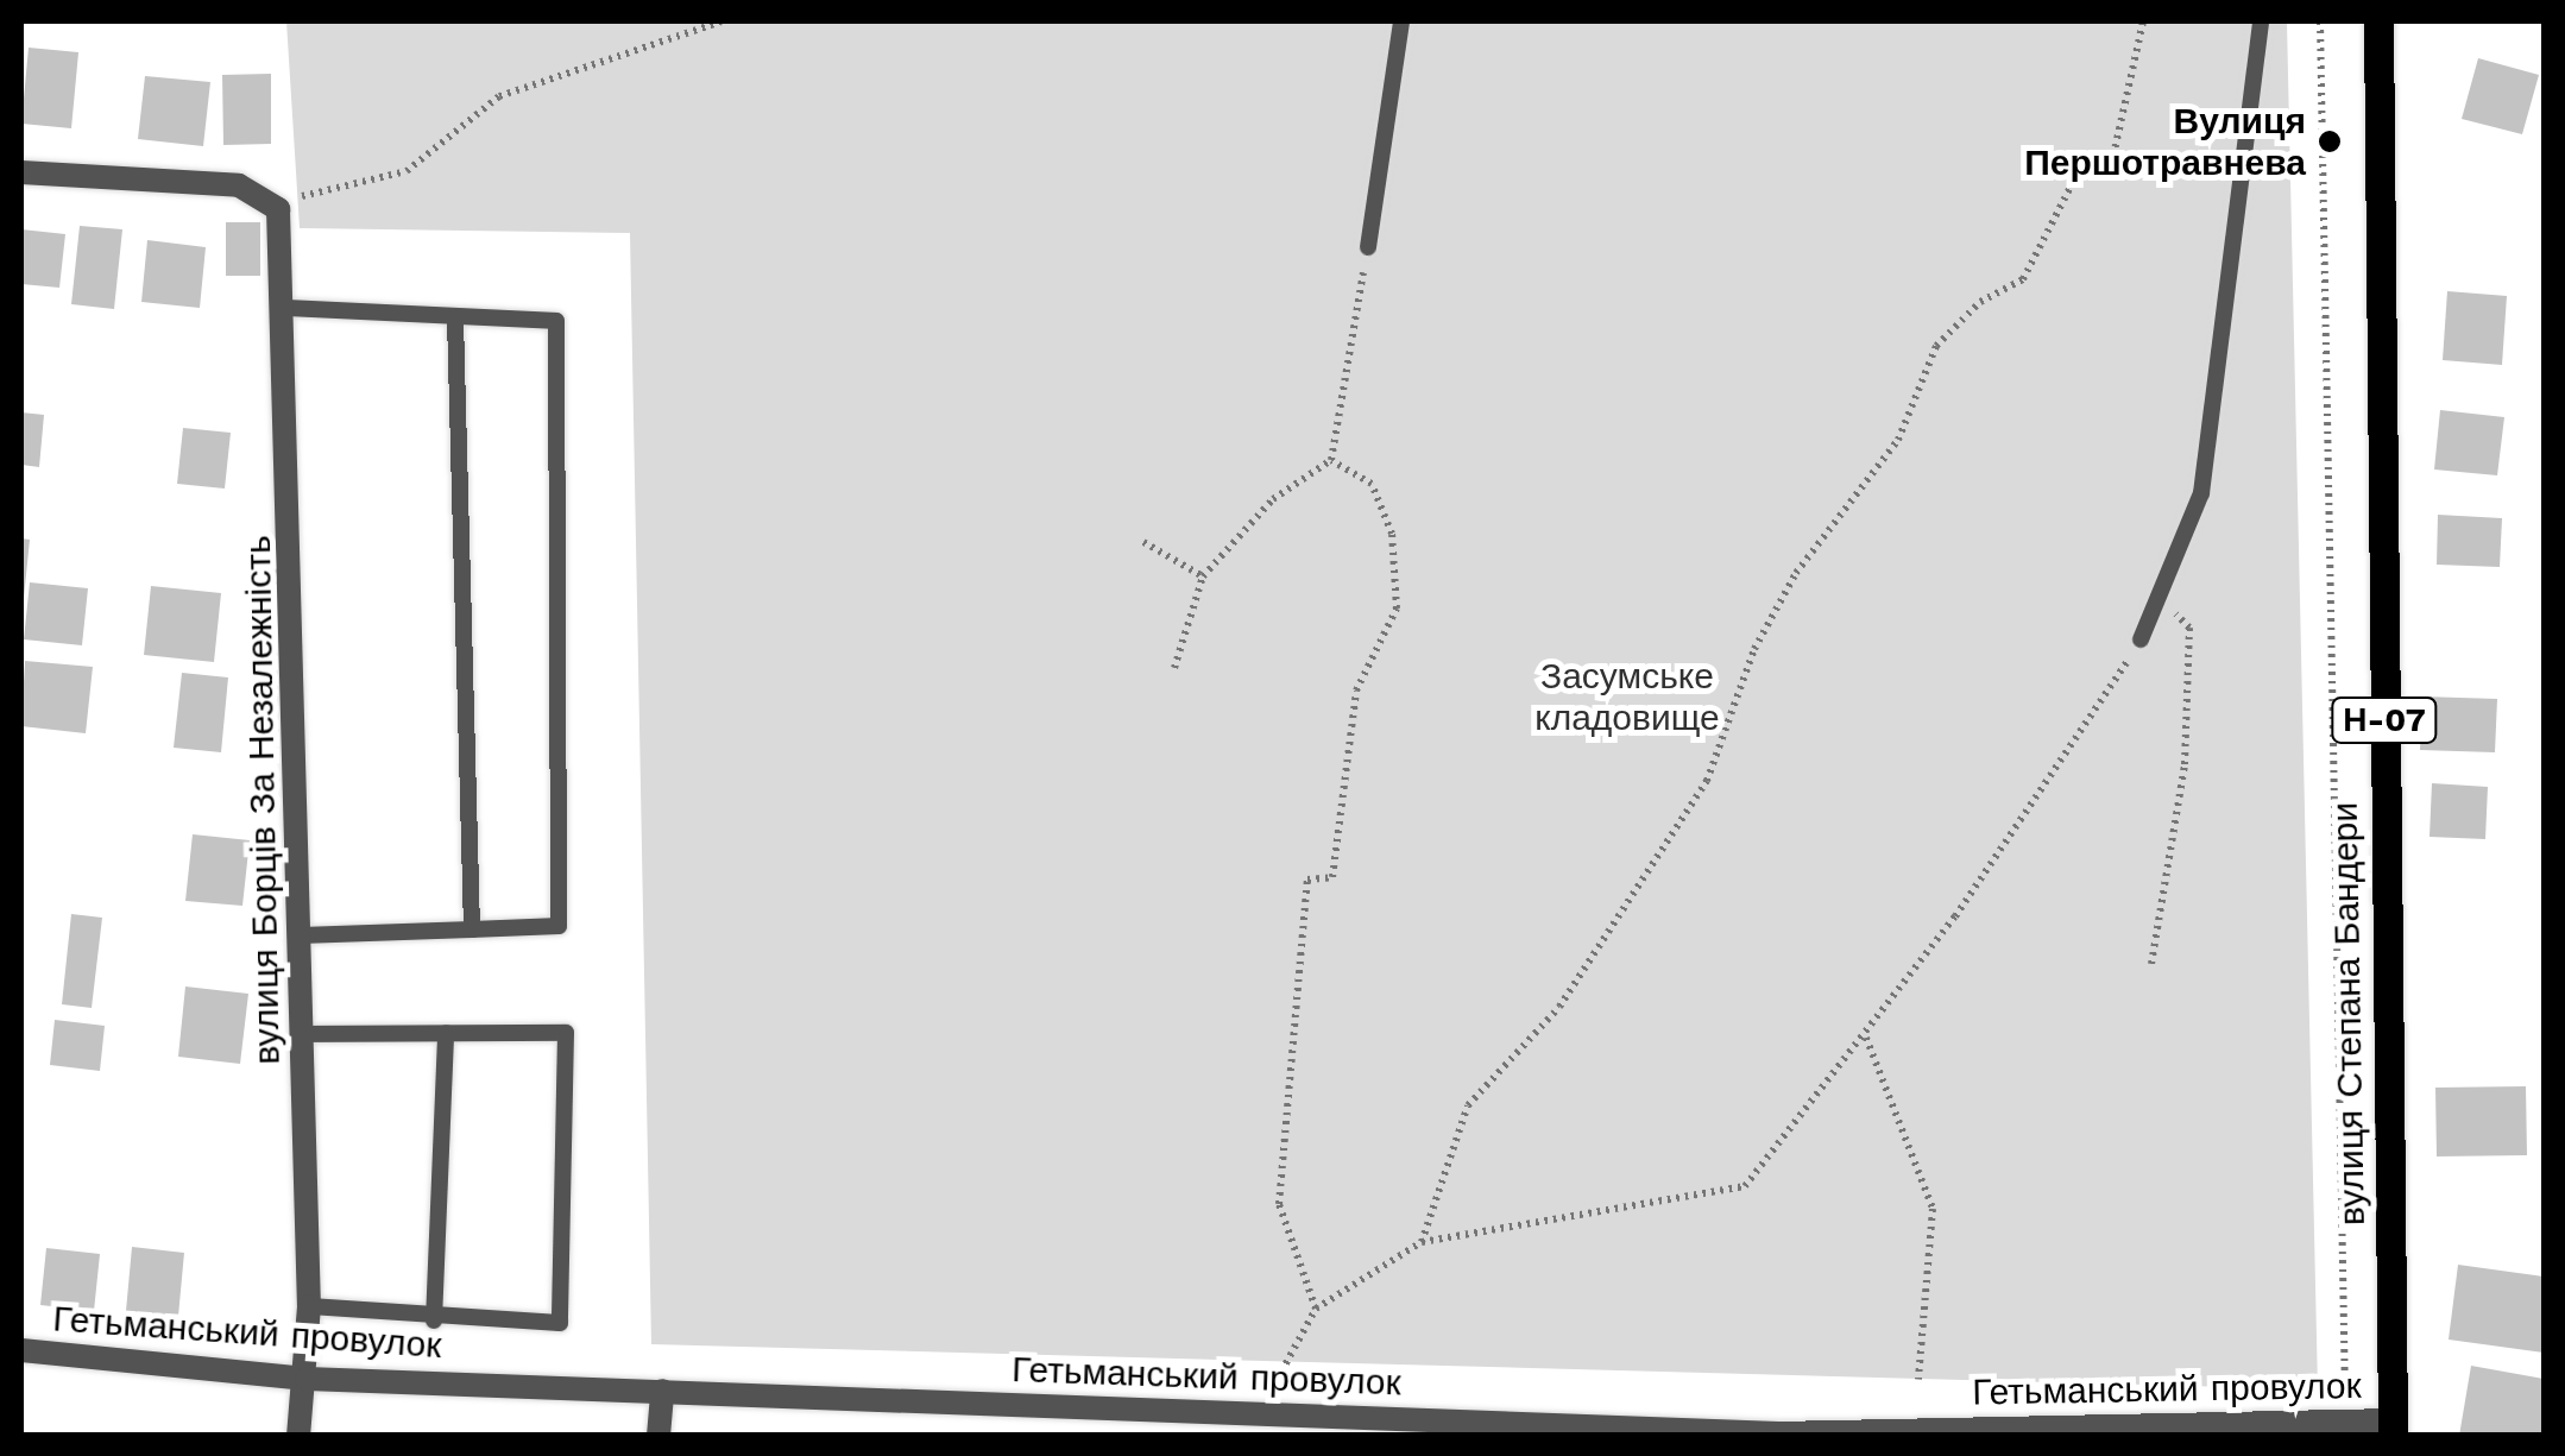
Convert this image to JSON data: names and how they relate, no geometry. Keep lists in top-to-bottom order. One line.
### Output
{"streets":{"main road":["Н-07","вулиця Степана Бандери"],"street":["вулиця Борців За Незалежність","Гетьманський провулок"]},"crossings":[["вулиця Борців За Незалежність","Гетьманський провулок"],["вулиця Степана Бандери","Гетьманський провулок"]],"parks":["Засумське кладовище"],"places":["Вулиця Першотравнева"]}
